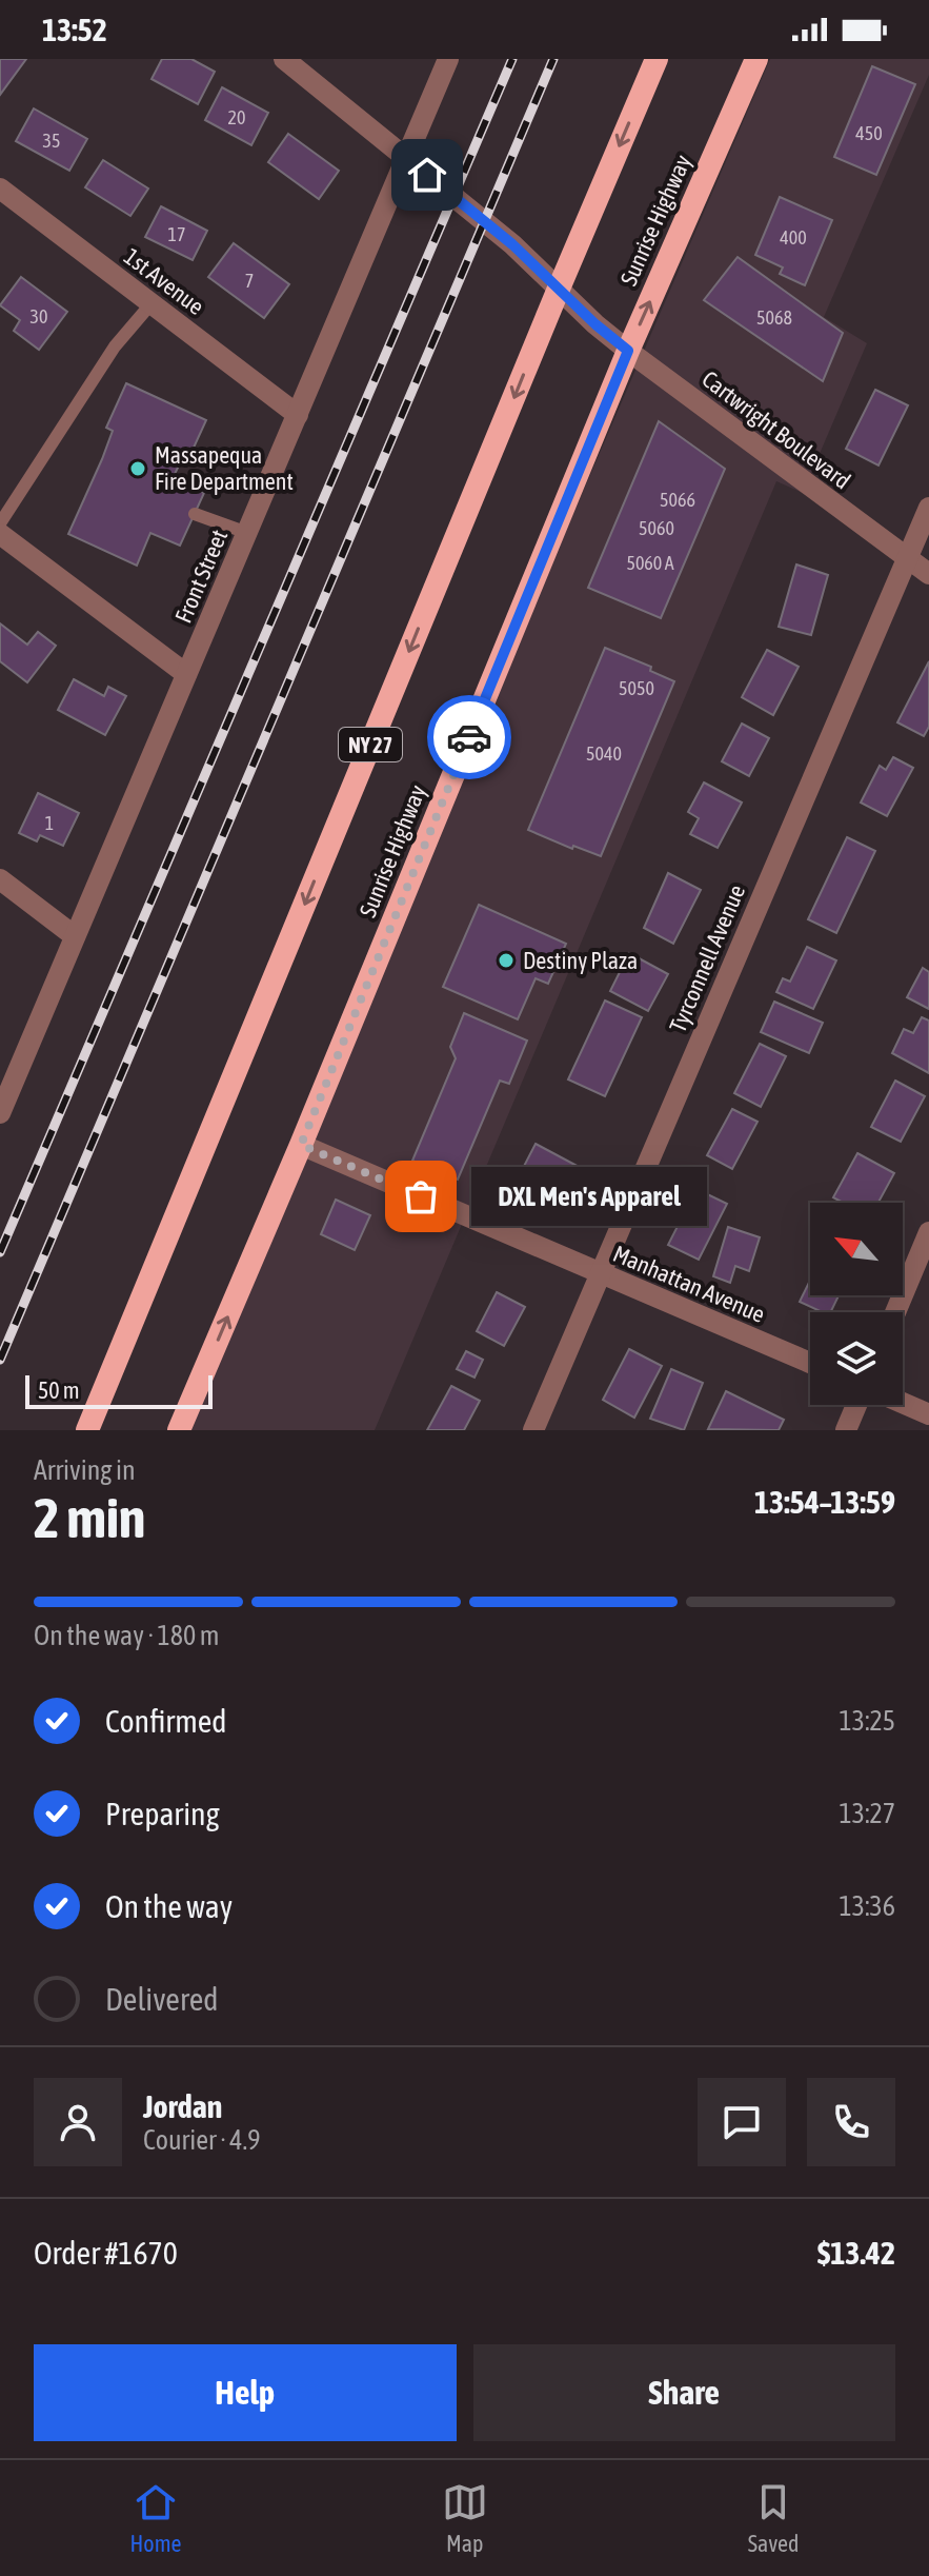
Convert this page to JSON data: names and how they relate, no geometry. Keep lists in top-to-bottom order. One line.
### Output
{"streets":{"highway":["Sunrise Highway","NY 27"],"street":["1st Avenue","Cartwright Boulevard","Front Street","Tyrconnell Avenue","Manhattan Avenue"]},"crossings":[["Sunrise Highway","Cartwright Boulevard"],["Sunrise Highway","Manhattan Avenue"],["1st Avenue","Front Street"],["Cartwright Boulevard","Front Street"],["Cartwright Boulevard","NY 27"],["Cartwright Boulevard","Tyrconnell Avenue"],["Tyrconnell Avenue","Manhattan Avenue"]],"places":["Massapequa Fire Department","Destiny Plaza","DXL Men's Apparel"],"house_numbers":["20","450","35","17","400","7","30","5068","5066","5060","5060 A","5050","5040","1"],"scale_bar":"50 m","north":"top left","page":{"status":"13:52","bubble":"DXL Men's Apparel","scale":"50 m","heading":["2 min","Arriving in","13:54–13:59"],"panel":["Jordan","Courier · 4.9","Order #1670","$13.42"],"bar":"On the way · 180 m","list":[["Confirmed","13:25"],["Preparing","13:27"],["On the way","13:36"],"Delivered"],"buttons":["Help","Share"],"tabs":["Home","Map","Saved"]}}
